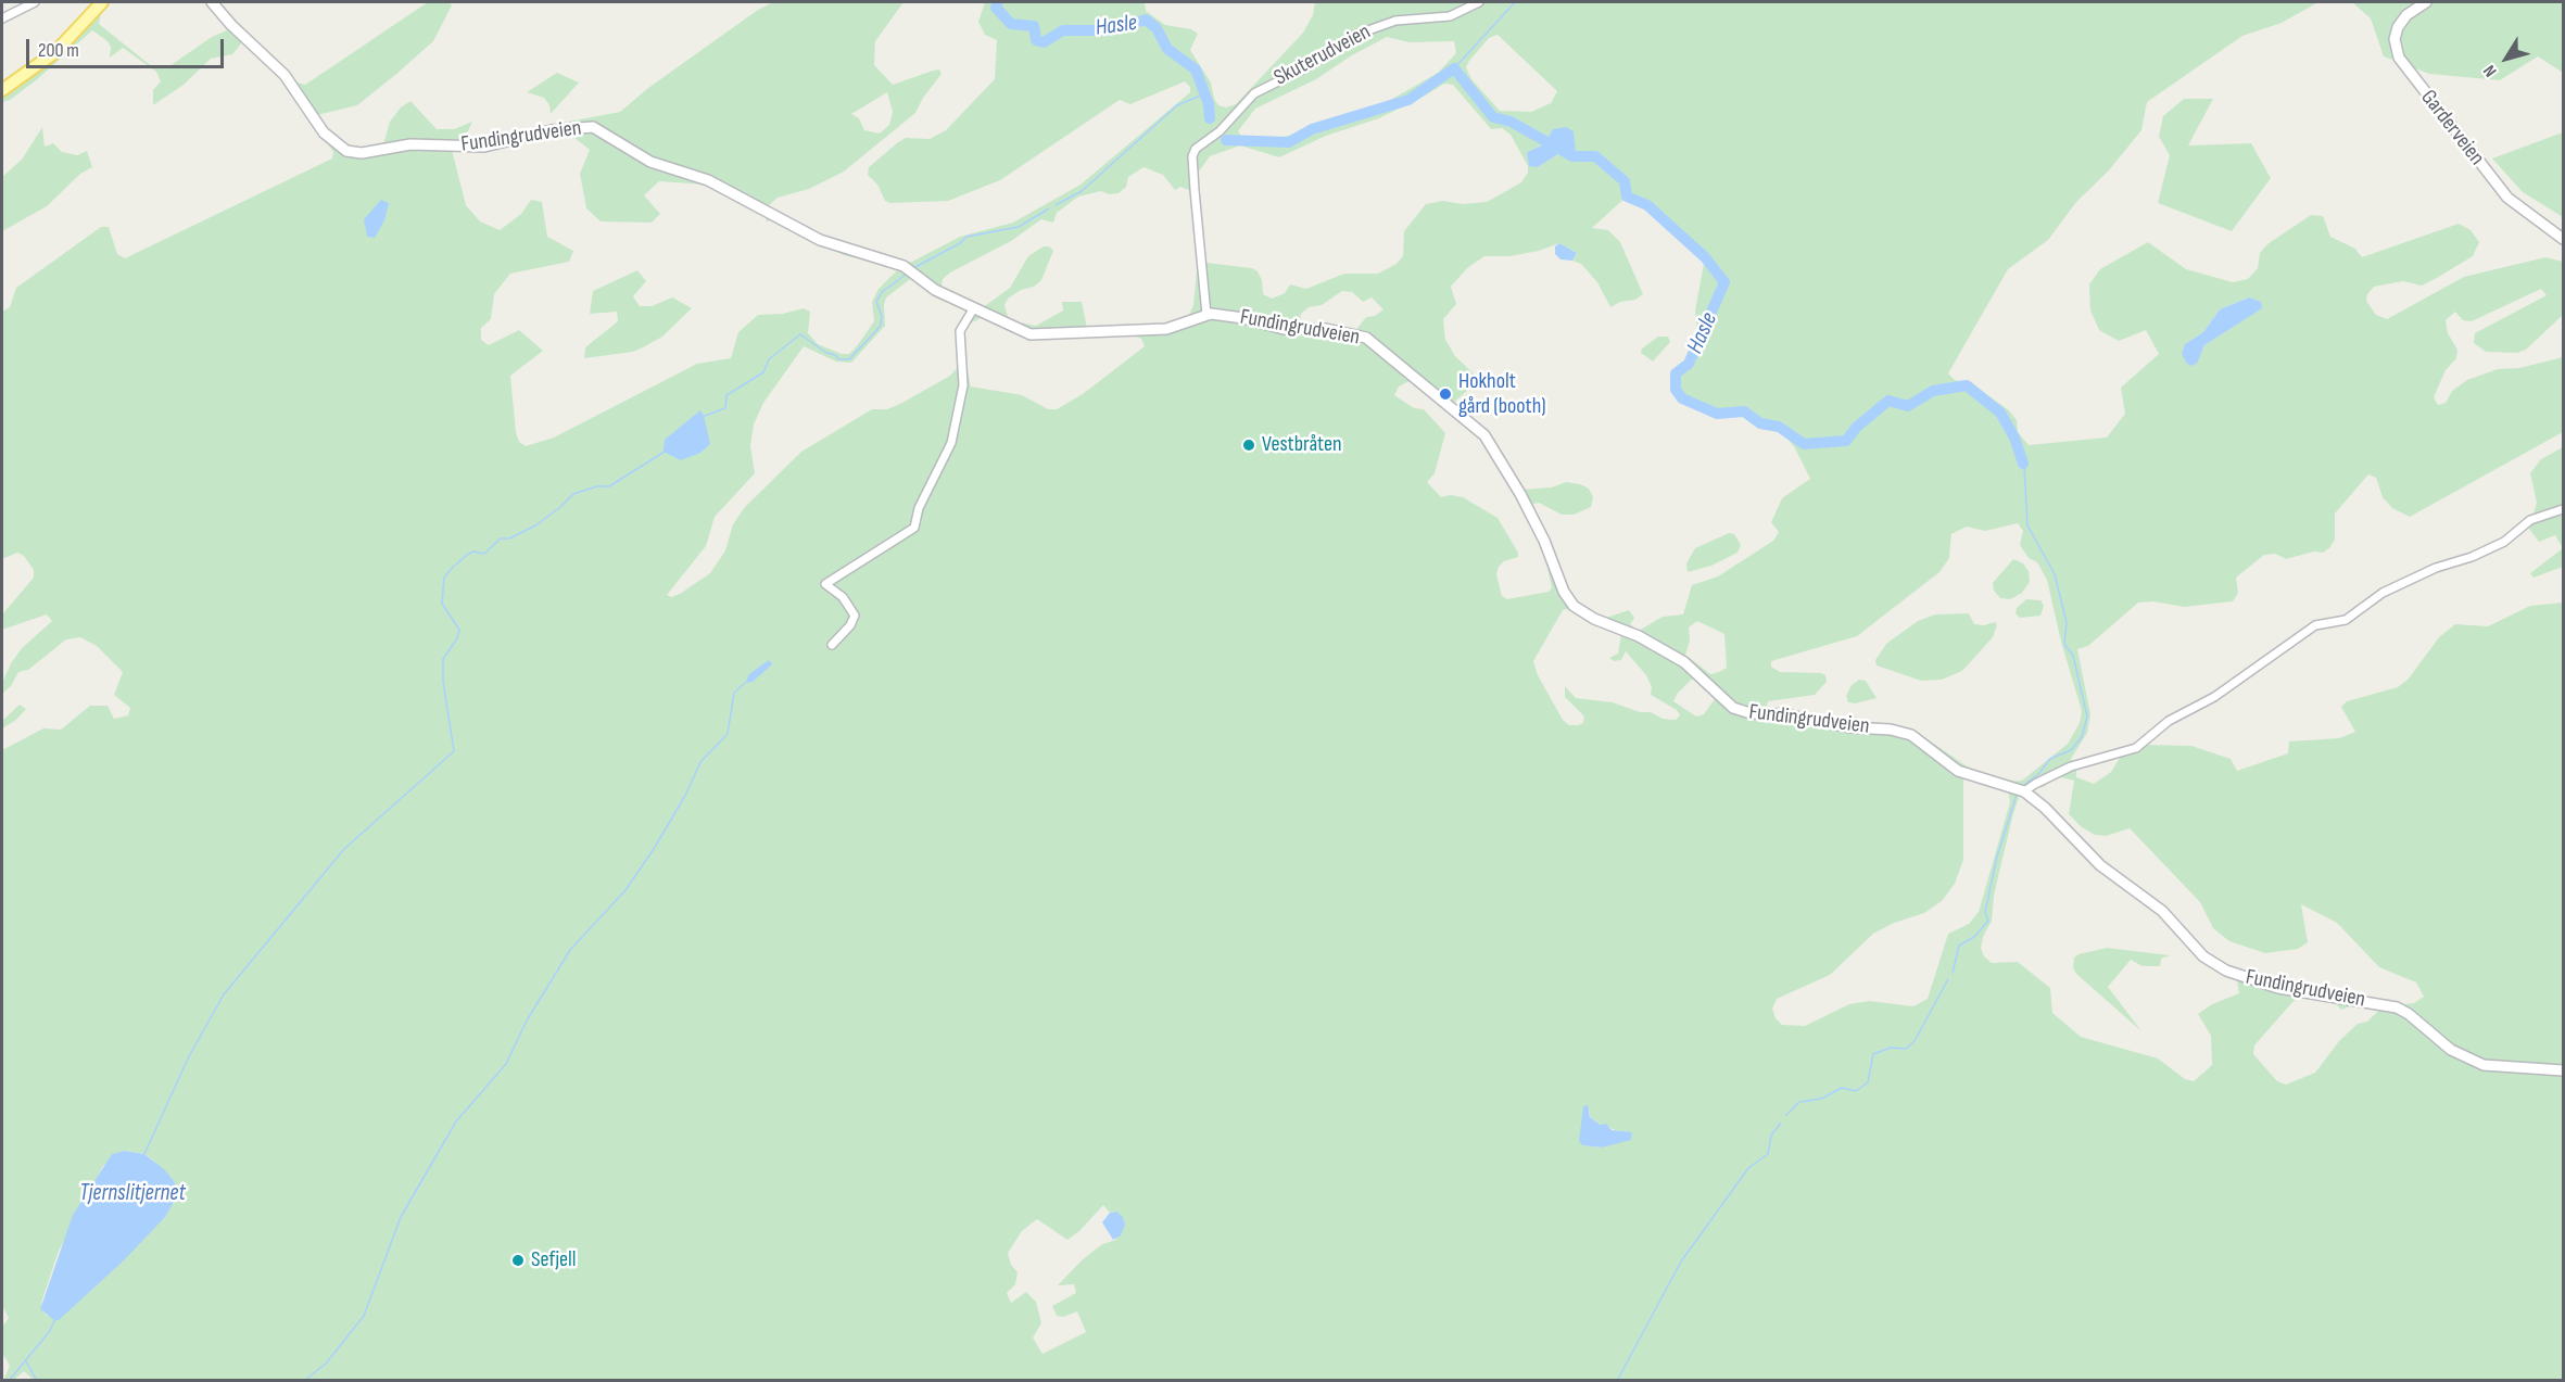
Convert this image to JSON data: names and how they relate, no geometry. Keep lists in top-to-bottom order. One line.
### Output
{"streets":{"street":["Skuterudveien","Garderveien","Fundingrudveien"]},"crossings":[["Skuterudveien","Fundingrudveien"]],"water":["Hasle","Tjernslitjernet"],"places":["Hokholt gård (booth)","Vestbråten","Sefjell"],"scale_bar":"200 m","north":"bottom left"}
